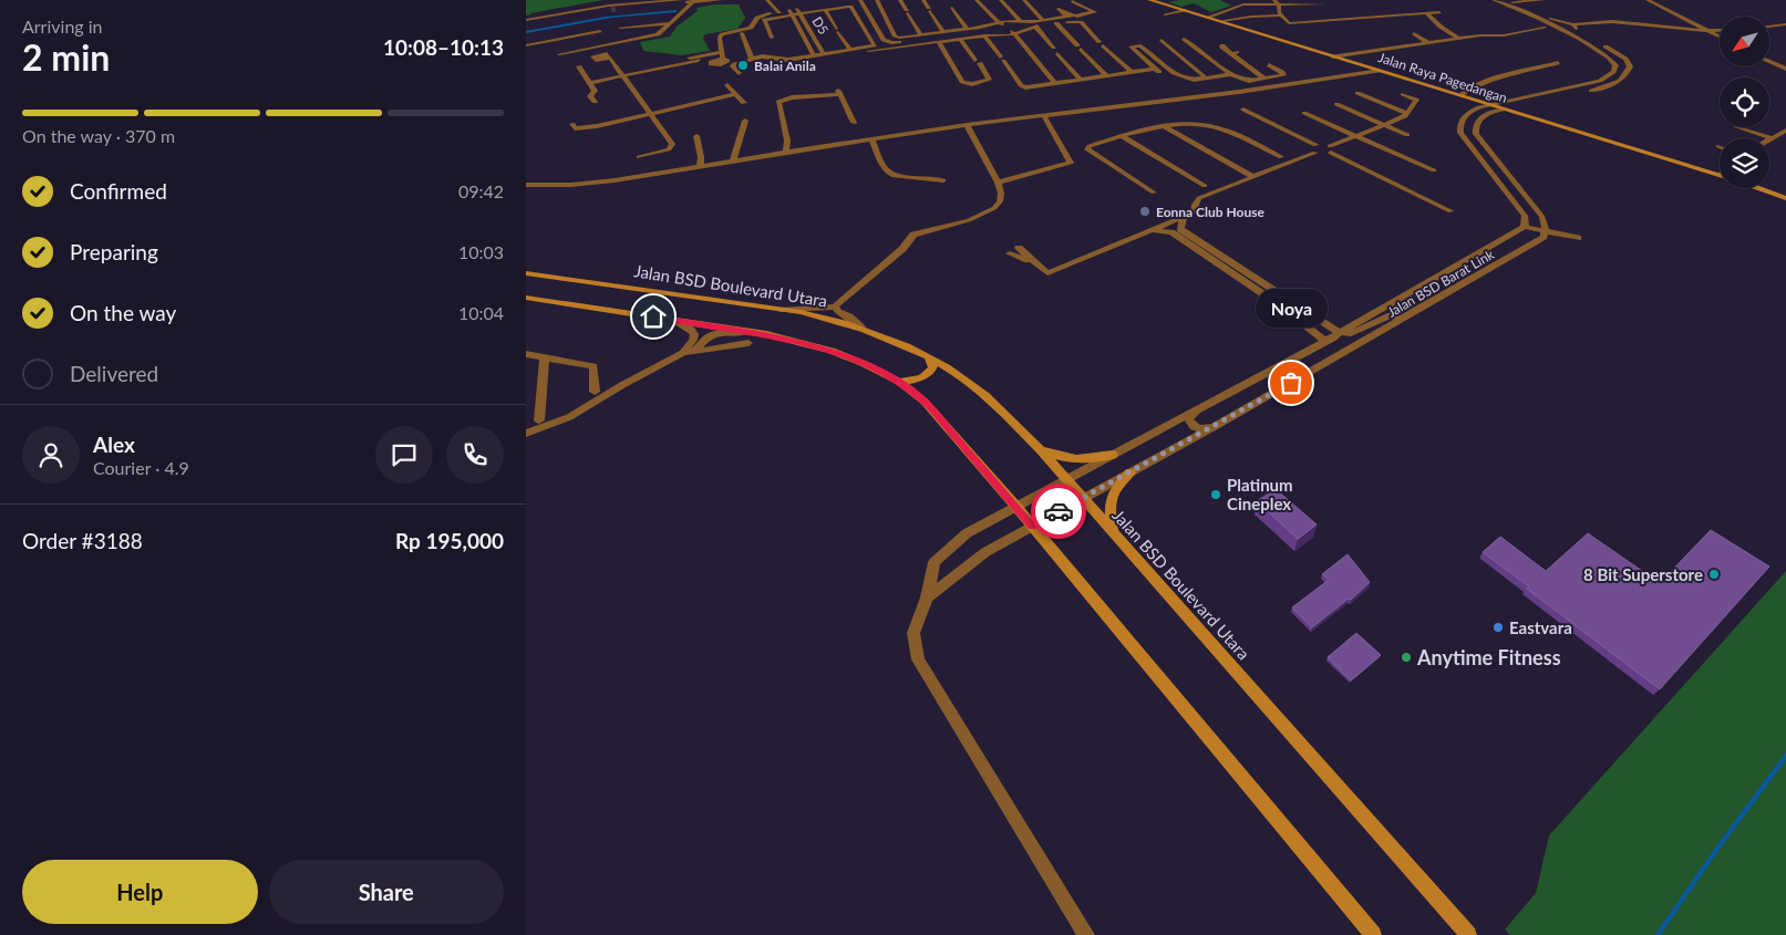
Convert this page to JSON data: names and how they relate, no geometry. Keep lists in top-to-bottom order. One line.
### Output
{"streets":{"main road":["Jalan Raya Pagedangan","Jalan BSD Boulevard Utara"],"street":["D5","Jalan BSD Barat Link"]},"crossings":[["Jalan BSD Barat Link","Jalan BSD Boulevard Utara"]],"places":["Balai Anila","Eonna Club House","Noya","Platinum Cineplex","8 Bit Superstore","Eastvara","Anytime Fitness"],"north":"bottom left","page":{"heading":["2 min","Arriving in","10:08–10:13"],"panel":["Alex","Courier · 4.9","Order #3188","Rp 195,000"],"bar":"On the way · 370 m","list":[["Confirmed","09:42"],["Preparing","10:03"],["On the way","10:04"],"Delivered"],"bubble":"Noya","buttons":["Help","Share"]}}
